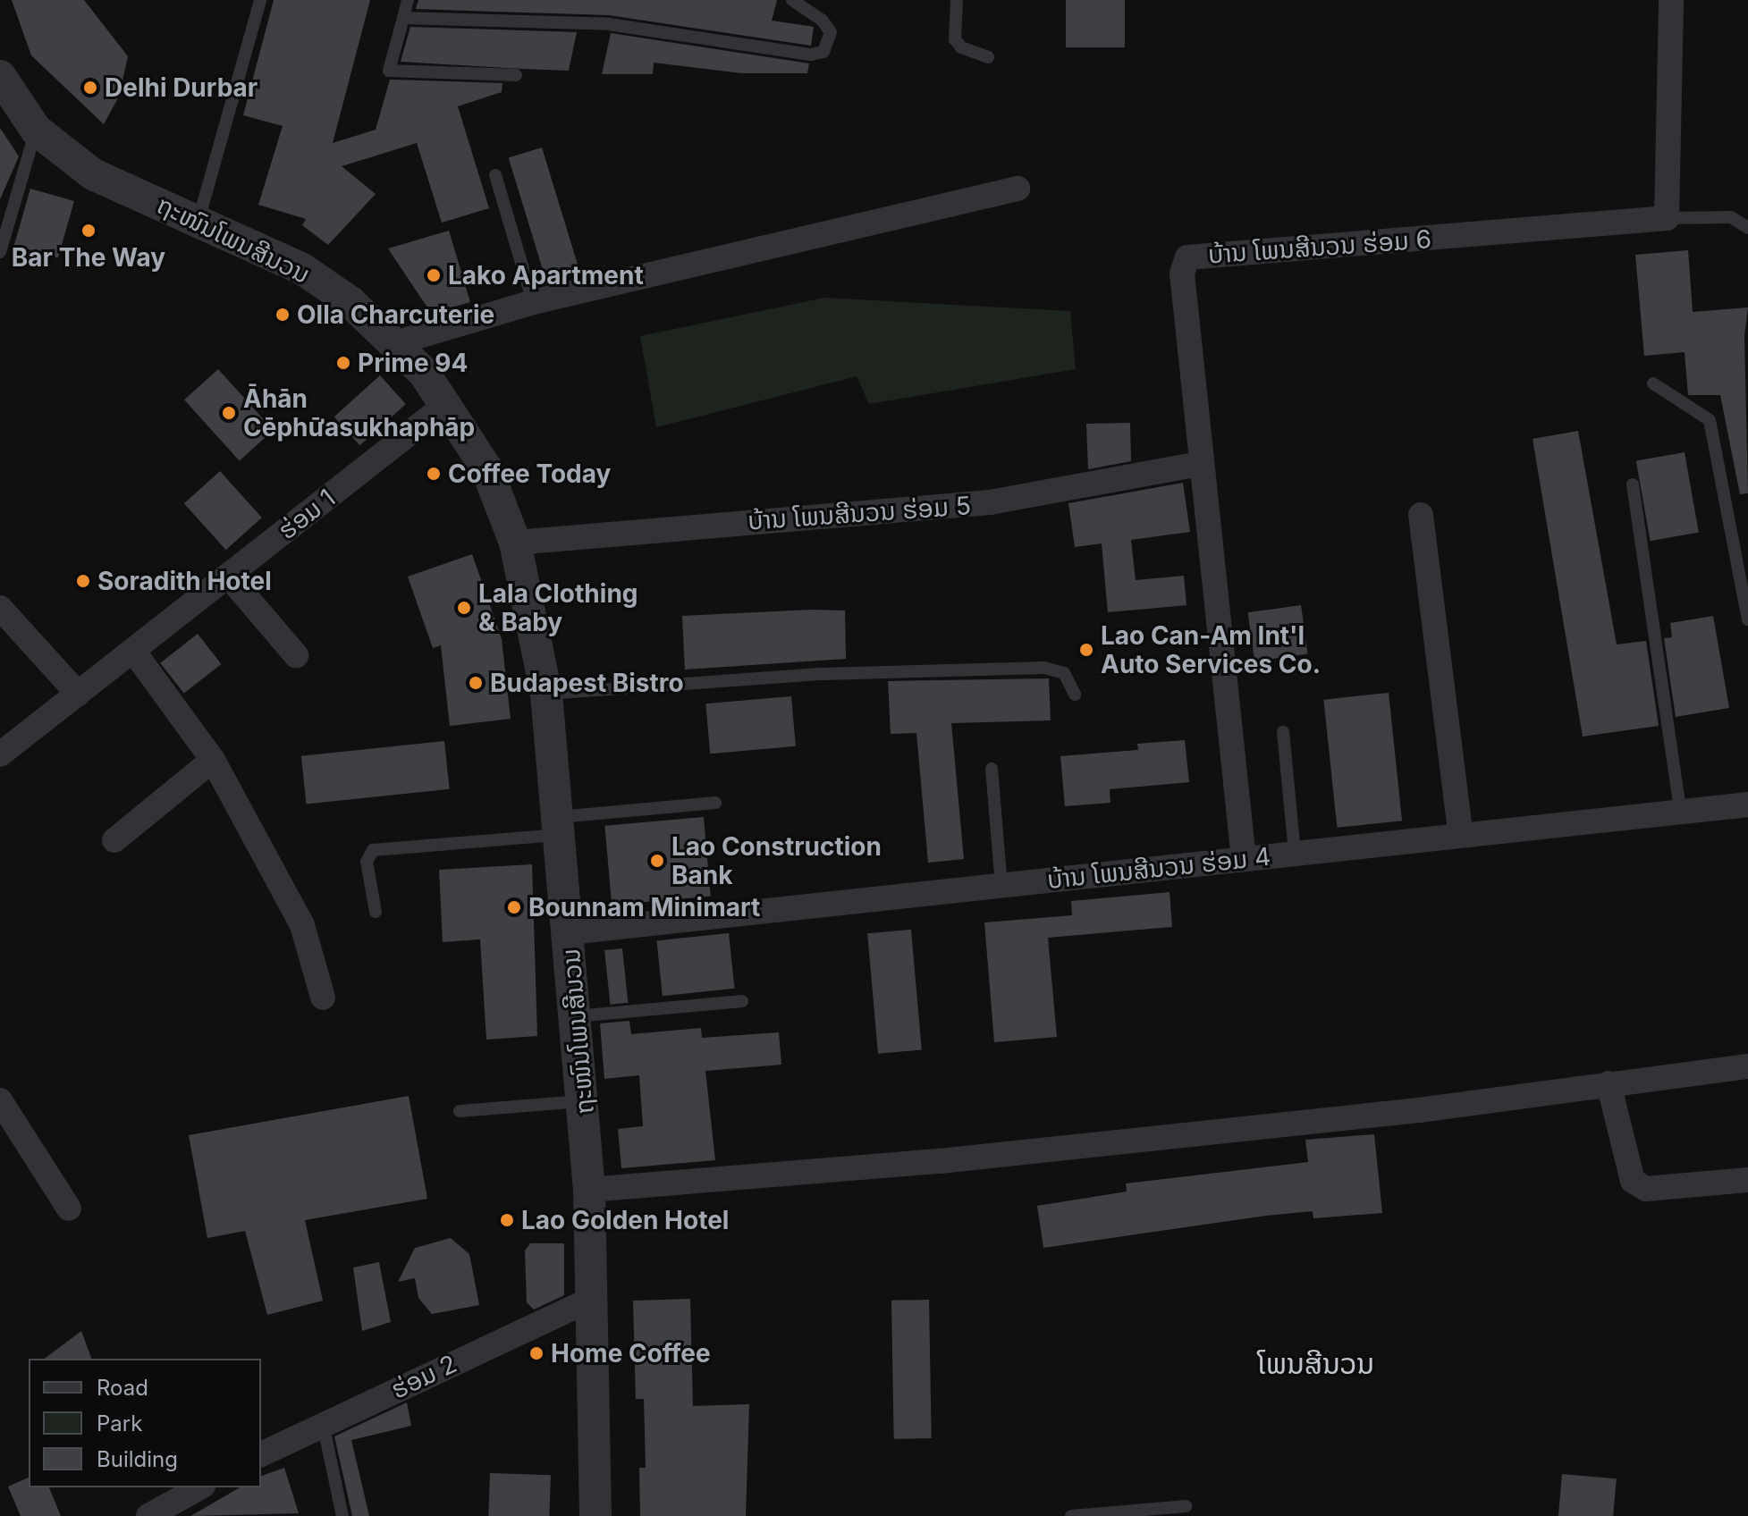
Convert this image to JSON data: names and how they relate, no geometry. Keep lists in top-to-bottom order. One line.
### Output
{"streets":{"street":["ຖະໜົນໂພນສີນວນ","ບ້ານ ໂພນສີນວນ ຮ່ອມ 6","ບ້ານ ໂພນສີນວນ ຮ່ອມ 5","ຮ່ອມ 1","ບ້ານ ໂພນສີນວນ ຮ່ອມ 4","ຮ່ອມ 2"]},"crossings":[["ຖະໜົນໂພນສີນວນ","ບ້ານ ໂພນສີນວນ ຮ່ອມ 5"],["ຖະໜົນໂພນສີນວນ","ຮ່ອມ 1"],["ຖະໜົນໂພນສີນວນ","ບ້ານ ໂພນສີນວນ ຮ່ອມ 4"],["ຖະໜົນໂພນສີນວນ","ຮ່ອມ 2"],["ບ້ານ ໂພນສີນວນ ຮ່ອມ 6","ບ້ານ ໂພນສີນວນ ຮ່ອມ 5"],["ບ້ານ ໂພນສີນວນ ຮ່ອມ 6","ບ້ານ ໂພນສີນວນ ຮ່ອມ 4"]],"districts":["ໂພນສີນວນ"],"places":["Delhi Durbar","Bar The Way","Lako Apartment","Olla Charcuterie","Prime 94","Āhān Cēphư̄asukhaphāp","Coffee Today","Soradith Hotel","Lala Clothing & Baby","Lao Can-Am Int'l Auto Services Co.","Budapest Bistro","Lao Construction Bank","Bounnam Minimart","Lao Golden Hotel","Home Coffee"],"legend":["Road","Park","Building"]}
